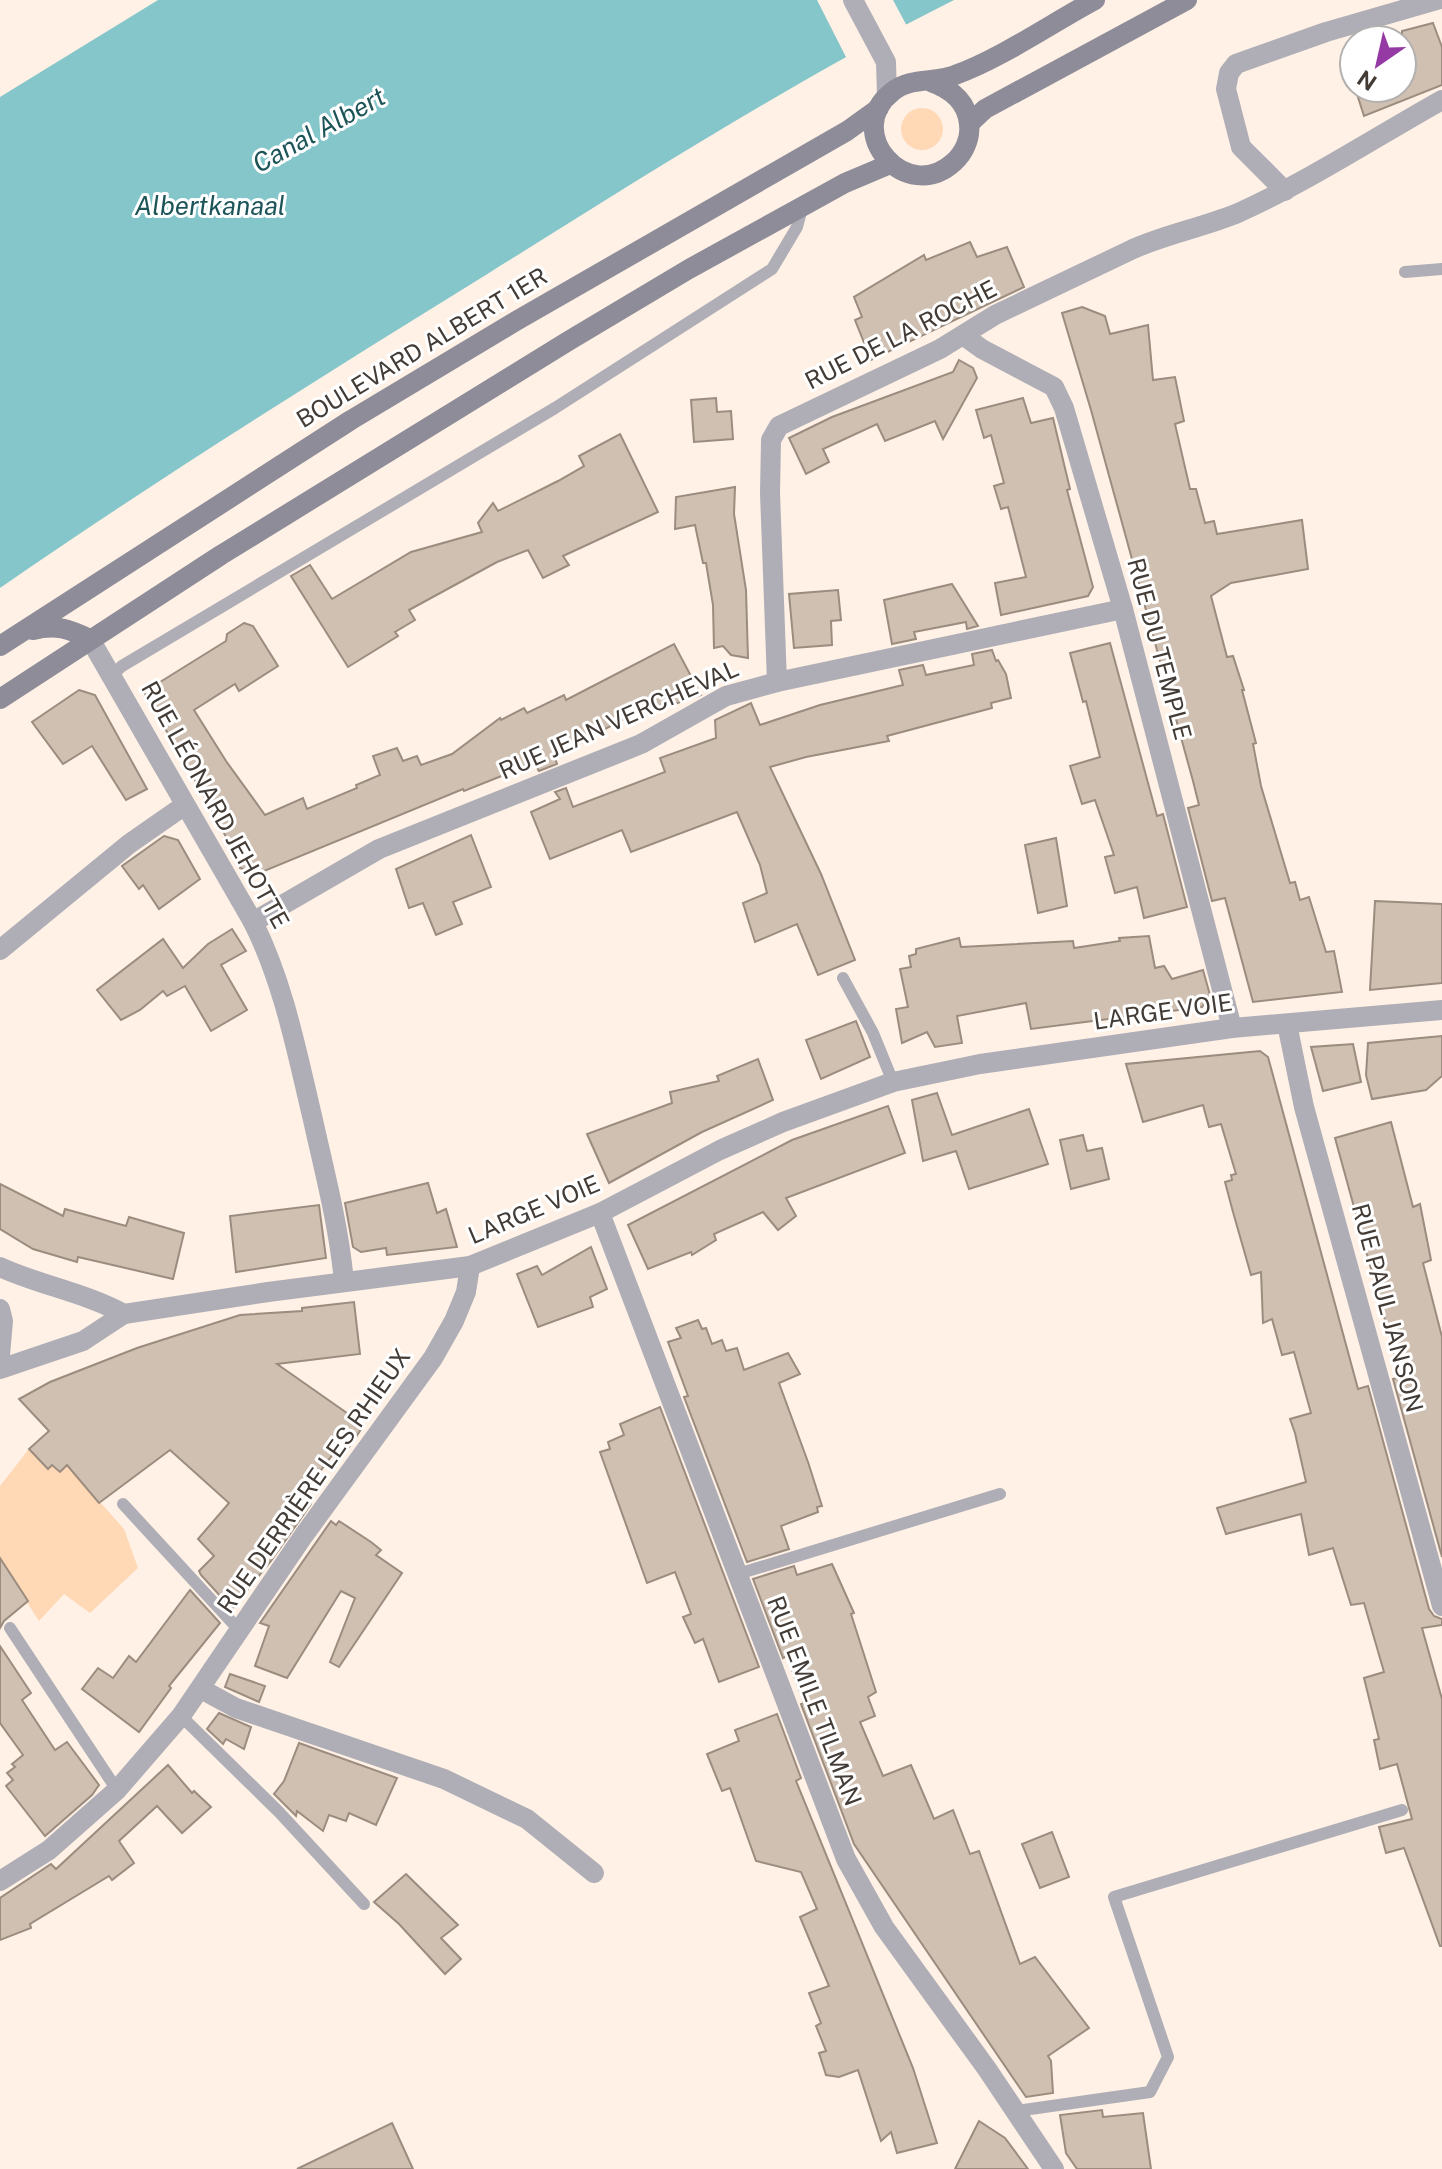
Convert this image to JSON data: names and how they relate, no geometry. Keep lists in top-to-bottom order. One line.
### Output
{"streets":{"main road":["BOULEVARD ALBERT 1ER"],"street":["RUE DE LA ROCHE","RUE DU TEMPLE","RUE JEAN VERCHEVAL","RUE LÉONARD JEHOTTE","LARGE VOIE","RUE PAUL JANSON","RUE DERRIÈRE LES RHIEUX","RUE EMILE TILMAN"]},"crossings":[["RUE DE LA ROCHE","RUE DU TEMPLE"],["RUE DE LA ROCHE","RUE JEAN VERCHEVAL"],["RUE DU TEMPLE","RUE JEAN VERCHEVAL"],["RUE DU TEMPLE","LARGE VOIE"],["RUE JEAN VERCHEVAL","RUE LÉONARD JEHOTTE"],["RUE LÉONARD JEHOTTE","LARGE VOIE"],["LARGE VOIE","RUE PAUL JANSON"],["LARGE VOIE","RUE DERRIÈRE LES RHIEUX"],["LARGE VOIE","RUE EMILE TILMAN"]],"water":["Canal Albert","Albertkanaal"],"north":"bottom left"}
